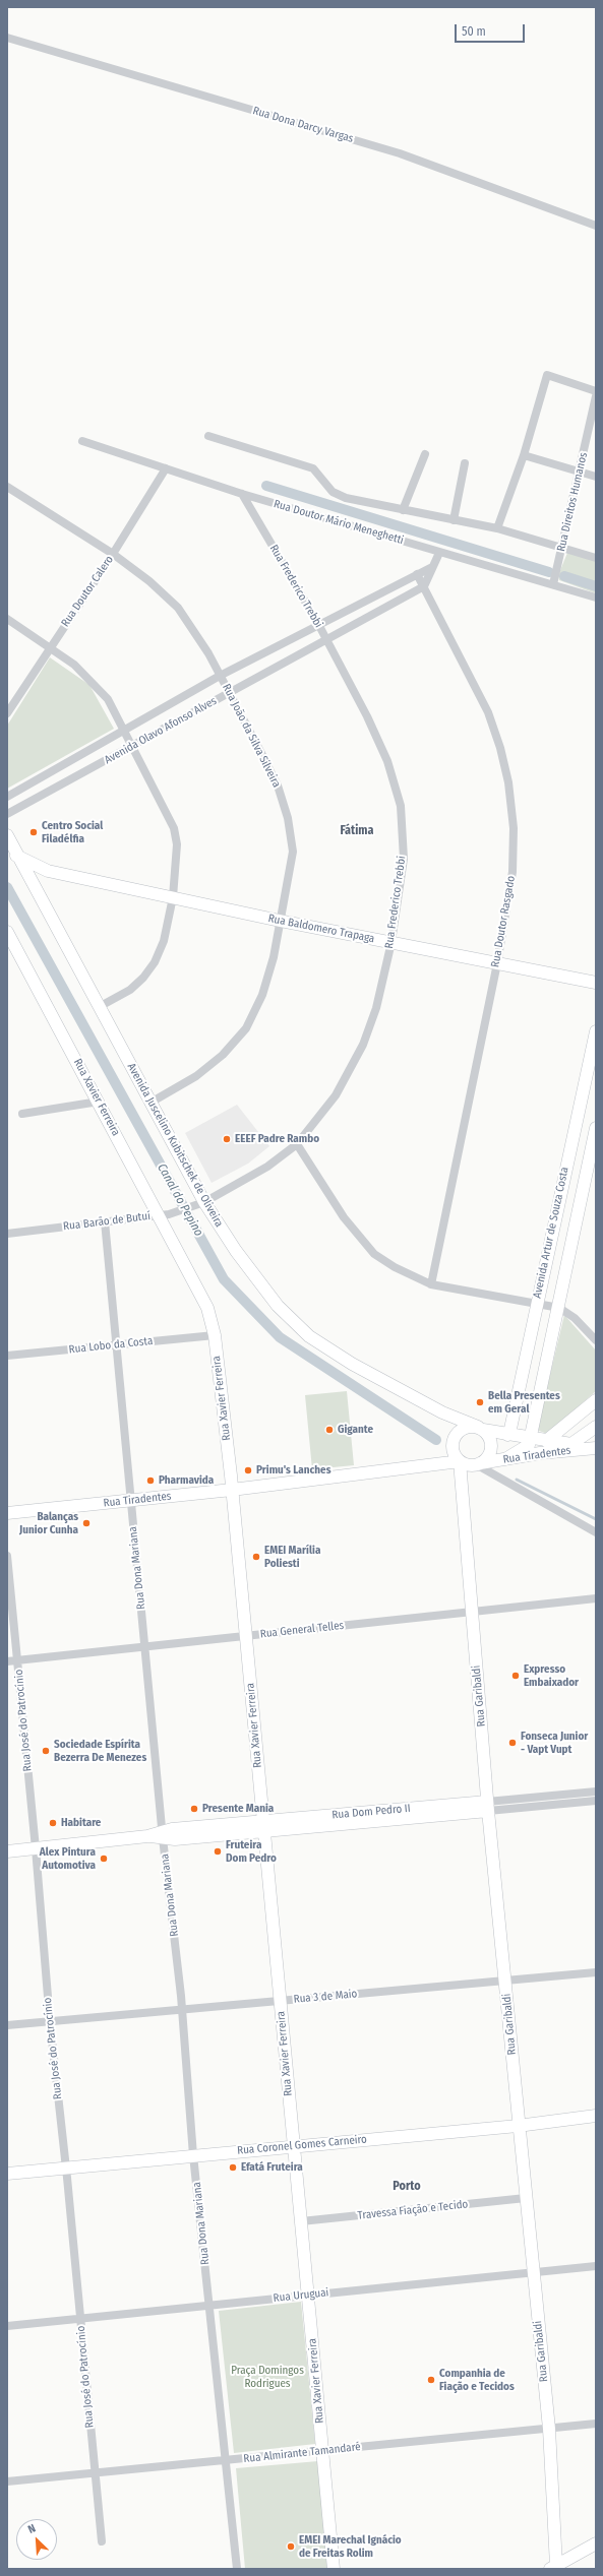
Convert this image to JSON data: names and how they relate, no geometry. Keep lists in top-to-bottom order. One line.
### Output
{"streets":{"street":["Rua Dona Darcy Vargas","Rua Direitos Humanos","Rua Doutor Mário Meneghetti","Rua Frederico Trebbi","Rua Doutor Calero","Avenida Olavo Afonso Alves","Rua João da Silva Silveira","Rua Doutor Rasgado","Rua Baldomero Trapaga","Rua Xavier Ferreira","Avenida Juscelino Kubitschek de Oliveira","Rua Barão de Butuí","Avenida Artur de Souza Costa","Rua Lobo da Costa","Rua Tiradentes","Rua Dona Mariana","Rua General Telles","Rua Garibaldi","Rua José do Patrocínio","Rua Dom Pedro II","Rua 3 de Maio","Rua Coronel Gomes Carneiro","Travessa Fiação e Tecido","Rua Uruguai","Rua Almirante Tamandaré"]},"crossings":[["Rua Direitos Humanos","Rua Doutor Mário Meneghetti"],["Rua Doutor Mário Meneghetti","Rua Frederico Trebbi"],["Rua Doutor Mário Meneghetti","Rua Doutor Calero"],["Rua Frederico Trebbi","Avenida Olavo Afonso Alves"],["Rua Frederico Trebbi","Rua Baldomero Trapaga"],["Rua Frederico Trebbi","Avenida Juscelino Kubitschek de Oliveira"],["Rua Frederico Trebbi","Rua Barão de Butuí"],["Rua Doutor Calero","Rua João da Silva Silveira"],["Avenida Olavo Afonso Alves","Rua João da Silva Silveira"],["Avenida Olavo Afonso Alves","Rua Doutor Rasgado"],["Rua João da Silva Silveira","Rua Baldomero Trapaga"],["Rua João da Silva Silveira","Avenida Juscelino Kubitschek de Oliveira"],["Rua Doutor Rasgado","Rua Baldomero Trapaga"],["Rua Baldomero Trapaga","Avenida Juscelino Kubitschek de Oliveira"],["Rua Xavier Ferreira","Rua Barão de Butuí"],["Rua Xavier Ferreira","Rua Lobo da Costa"],["Rua Xavier Ferreira","Rua Tiradentes"],["Rua Xavier Ferreira","Rua General Telles"],["Rua Xavier Ferreira","Rua Dom Pedro II"],["Rua Xavier Ferreira","Rua 3 de Maio"],["Rua Xavier Ferreira","Rua Coronel Gomes Carneiro"],["Rua Xavier Ferreira","Travessa Fiação e Tecido"],["Rua Xavier Ferreira","Rua Uruguai"],["Rua Xavier Ferreira","Rua Almirante Tamandaré"],["Avenida Juscelino Kubitschek de Oliveira","Rua Barão de Butuí"],["Avenida Juscelino Kubitschek de Oliveira","Rua Tiradentes"],["Avenida Juscelino Kubitschek de Oliveira","Rua Garibaldi"],["Rua Barão de Butuí","Rua Dona Mariana"],["Avenida Artur de Souza Costa","Rua Tiradentes"],["Rua Lobo da Costa","Rua Dona Mariana"],["Rua Tiradentes","Rua Dona Mariana"],["Rua Tiradentes","Rua Garibaldi"],["Rua Dona Mariana","Rua General Telles"],["Rua Dona Mariana","Rua Dom Pedro II"],["Rua Dona Mariana","Rua 3 de Maio"],["Rua Dona Mariana","Rua Coronel Gomes Carneiro"],["Rua Dona Mariana","Rua Uruguai"],["Rua Dona Mariana","Rua Almirante Tamandaré"],["Rua General Telles","Rua Garibaldi"],["Rua General Telles","Rua José do Patrocínio"],["Rua Garibaldi","Rua Dom Pedro II"],["Rua Garibaldi","Rua 3 de Maio"],["Rua Garibaldi","Rua Coronel Gomes Carneiro"],["Rua Garibaldi","Travessa Fiação e Tecido"],["Rua Garibaldi","Rua Uruguai"],["Rua Garibaldi","Rua Almirante Tamandaré"],["Rua José do Patrocínio","Rua Dom Pedro II"],["Rua José do Patrocínio","Rua 3 de Maio"],["Rua José do Patrocínio","Rua Coronel Gomes Carneiro"],["Rua José do Patrocínio","Rua Uruguai"],["Rua José do Patrocínio","Rua Almirante Tamandaré"]],"districts":["Fátima","Porto"],"water":["Canal do Pepino"],"parks":["Praça Domingos Rodrigues"],"places":["Centro Social Filadélfia","EEEF Padre Rambo","Bella Presentes em Geral","Gigante","Primu's Lanches","Pharmavida","Balanças Junior Cunha","EMEI Marília Poliesti","Expresso Embaixador","Fonseca Junior - Vapt Vupt","Sociedade Espírita Bezerra De Menezes","Presente Mania","Habitare","Fruteira Dom Pedro","Alex Pintura Automotiva","Efatá Fruteira","Companhia de Fiação e Tecidos","EMEI Marechal Ignácio de Freitas Rolim"],"scale_bar":"50 m","north":"top left"}
